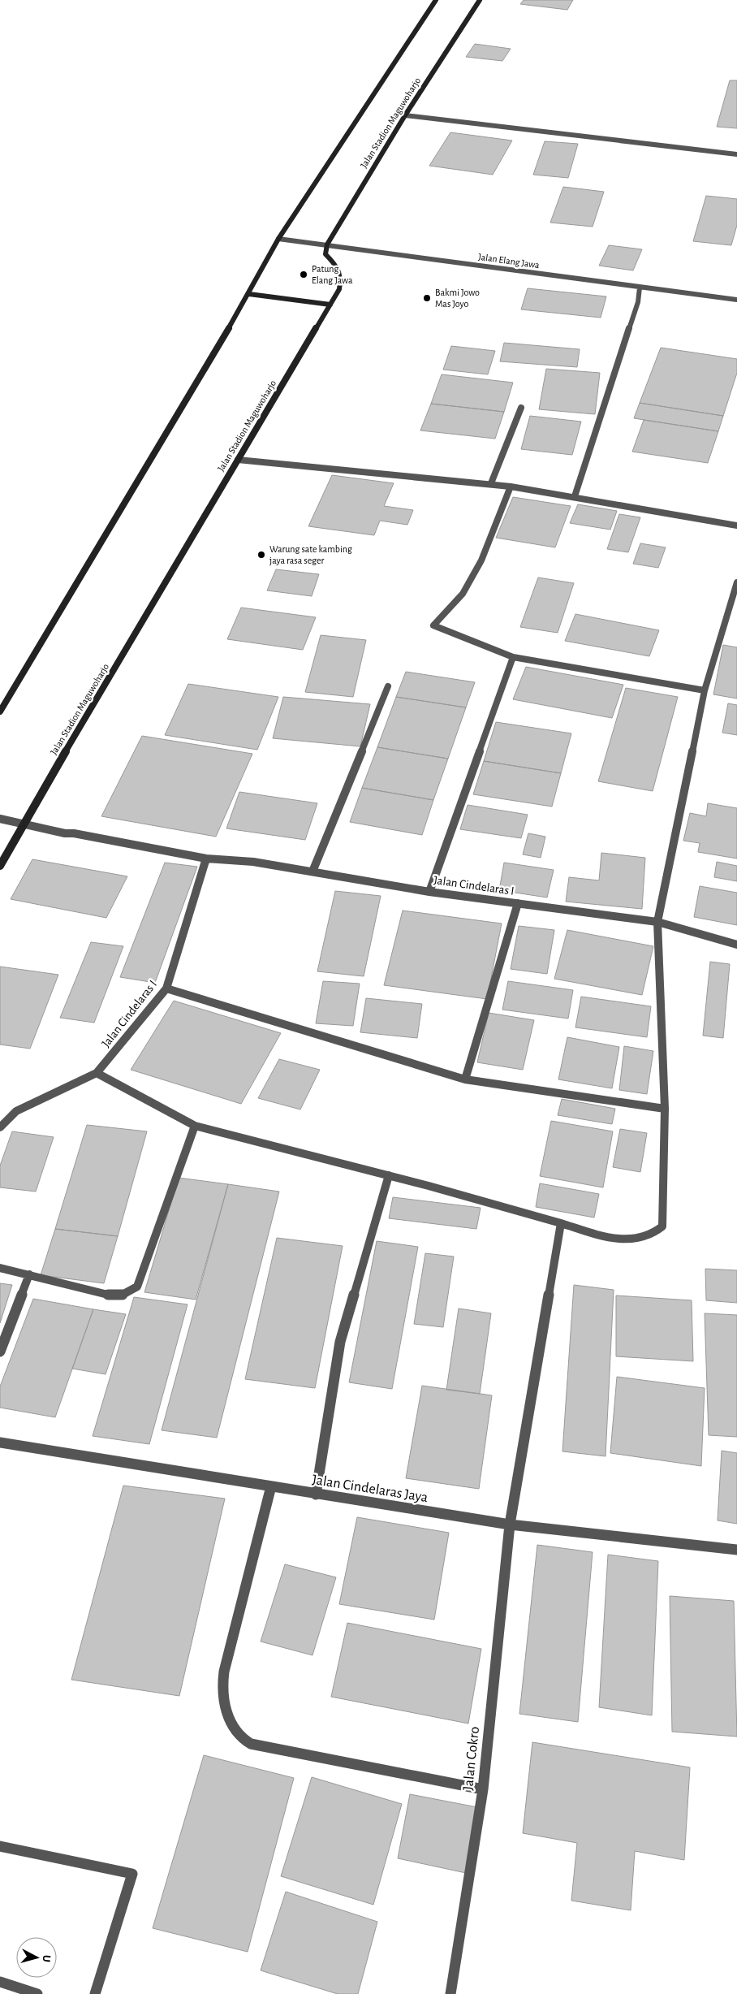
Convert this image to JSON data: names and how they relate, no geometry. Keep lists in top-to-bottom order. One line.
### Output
{"streets":{"main road":["Jalan Stadion Maguwoharjo"],"street":["Jalan Elang Jawa","Jalan Cindelaras I","Jalan Cindelaras Jaya","Jalan Cokro"]},"crossings":[["Jalan Stadion Maguwoharjo","Jalan Elang Jawa"],["Jalan Stadion Maguwoharjo","Jalan Cindelaras I"],["Jalan Cindelaras Jaya","Jalan Cokro"]],"places":["Patung Elang Jawa","Bakmi Jowo Mas Joyo","Warung sate kambing jaya rasa seger"],"north":"right"}
